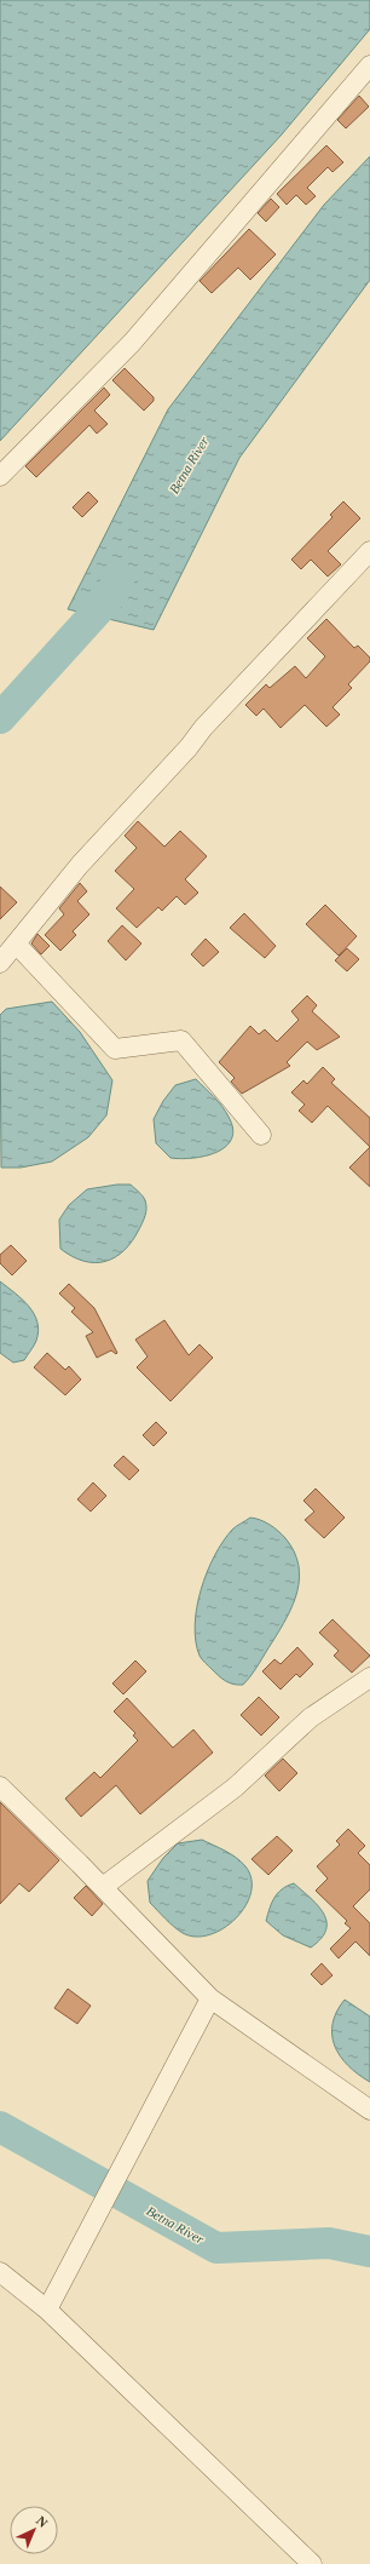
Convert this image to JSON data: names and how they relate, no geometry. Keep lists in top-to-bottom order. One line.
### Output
{"water":["Betna River"],"north":"top right"}
